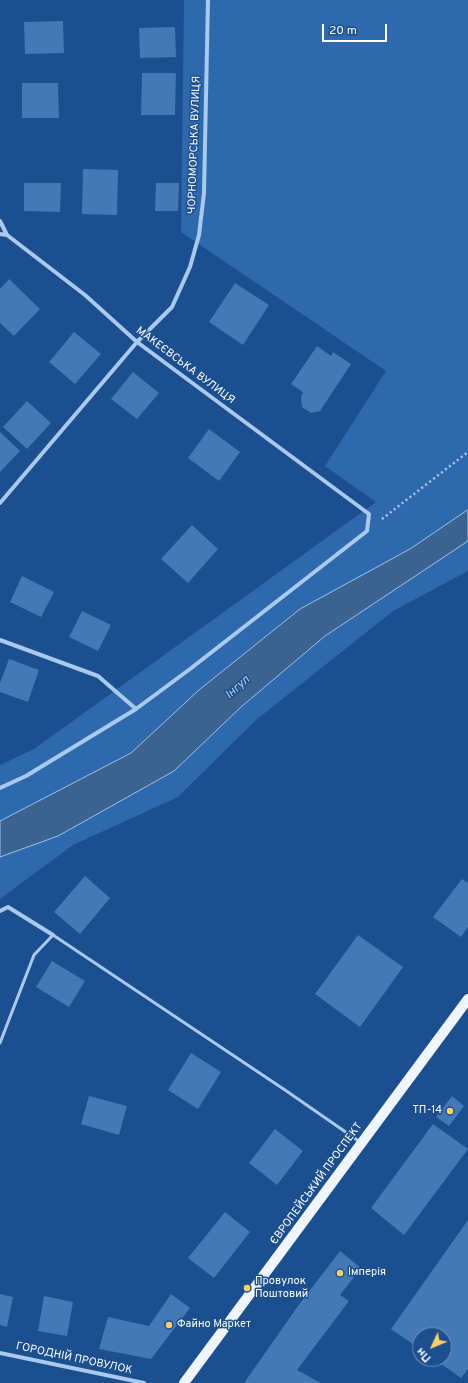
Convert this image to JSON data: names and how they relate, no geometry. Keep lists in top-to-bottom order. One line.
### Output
{"streets":{"main road":["ЄВРОПЕЙСЬКИЙ ПРОСПЕКТ"],"street":["ЧОРНОМОРСЬКА ВУЛИЦЯ","МАКЕЄВСЬКА ВУЛИЦЯ","ГОРОДНІЙ ПРОВУЛОК"]},"crossings":[["ЧОРНОМОРСЬКА ВУЛИЦЯ","МАКЕЄВСЬКА ВУЛИЦЯ"]],"water":["Інгул"],"places":["ТП-14","Імперія","Провулок Поштовий","Файно Маркет"],"scale_bar":"20 m","north":"bottom left"}
